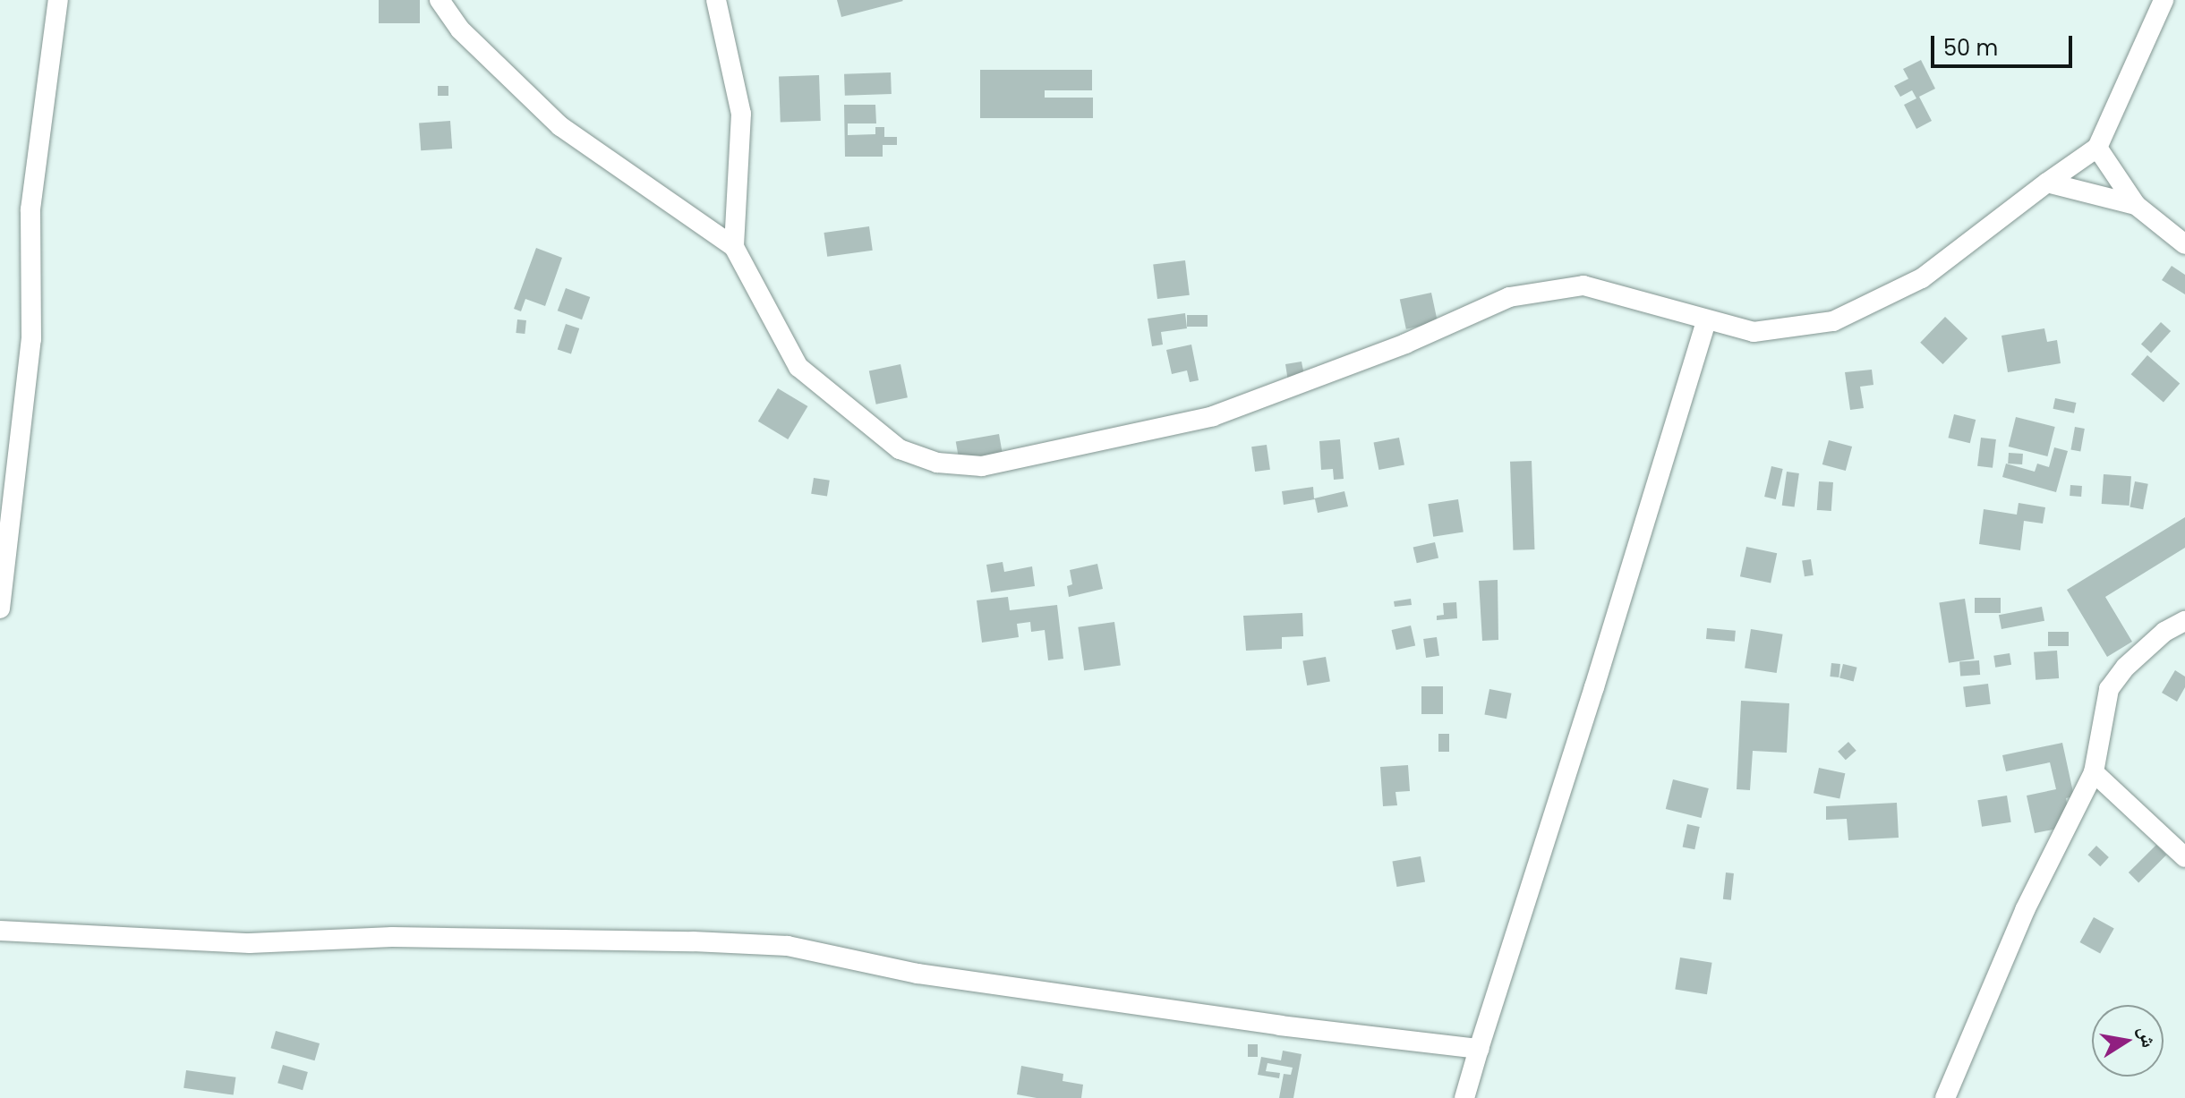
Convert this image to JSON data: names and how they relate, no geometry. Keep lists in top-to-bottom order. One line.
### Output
{"scale_bar":"50 m","north":"right"}
